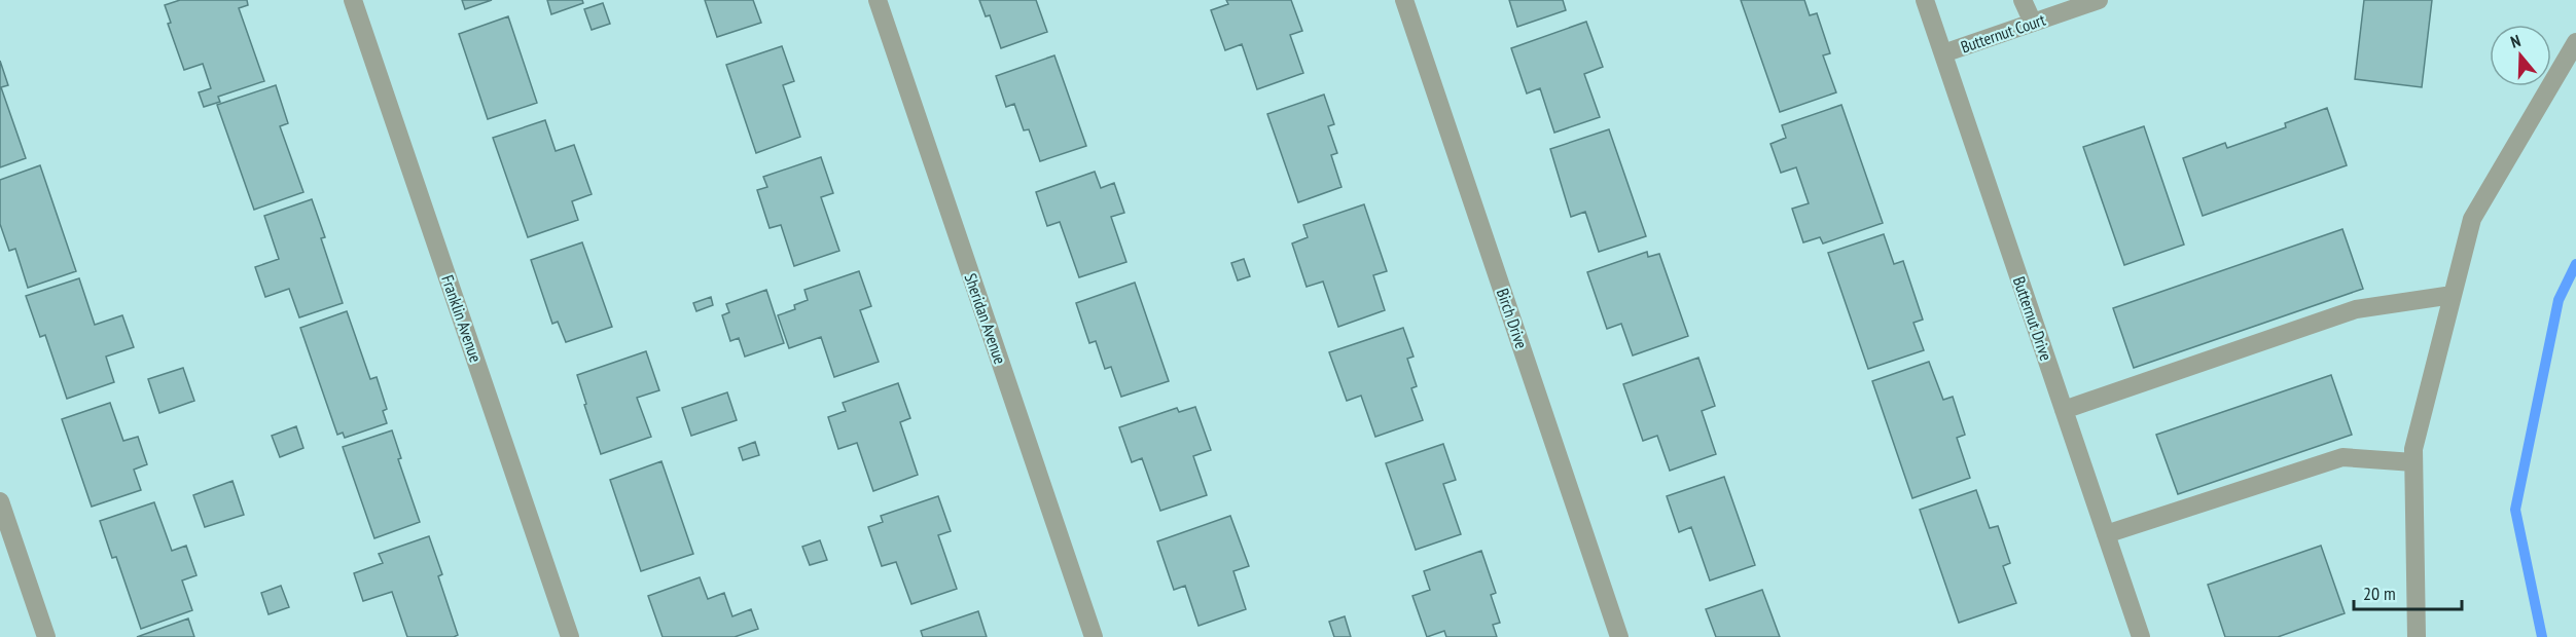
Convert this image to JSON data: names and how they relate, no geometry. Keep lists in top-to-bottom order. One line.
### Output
{"streets":{"street":["Butternut Court","Franklin Avenue","Sheridan Avenue","Birch Drive","Butternut Drive"]},"crossings":[["Butternut Court","Butternut Drive"]],"scale_bar":"20 m","north":"top"}
